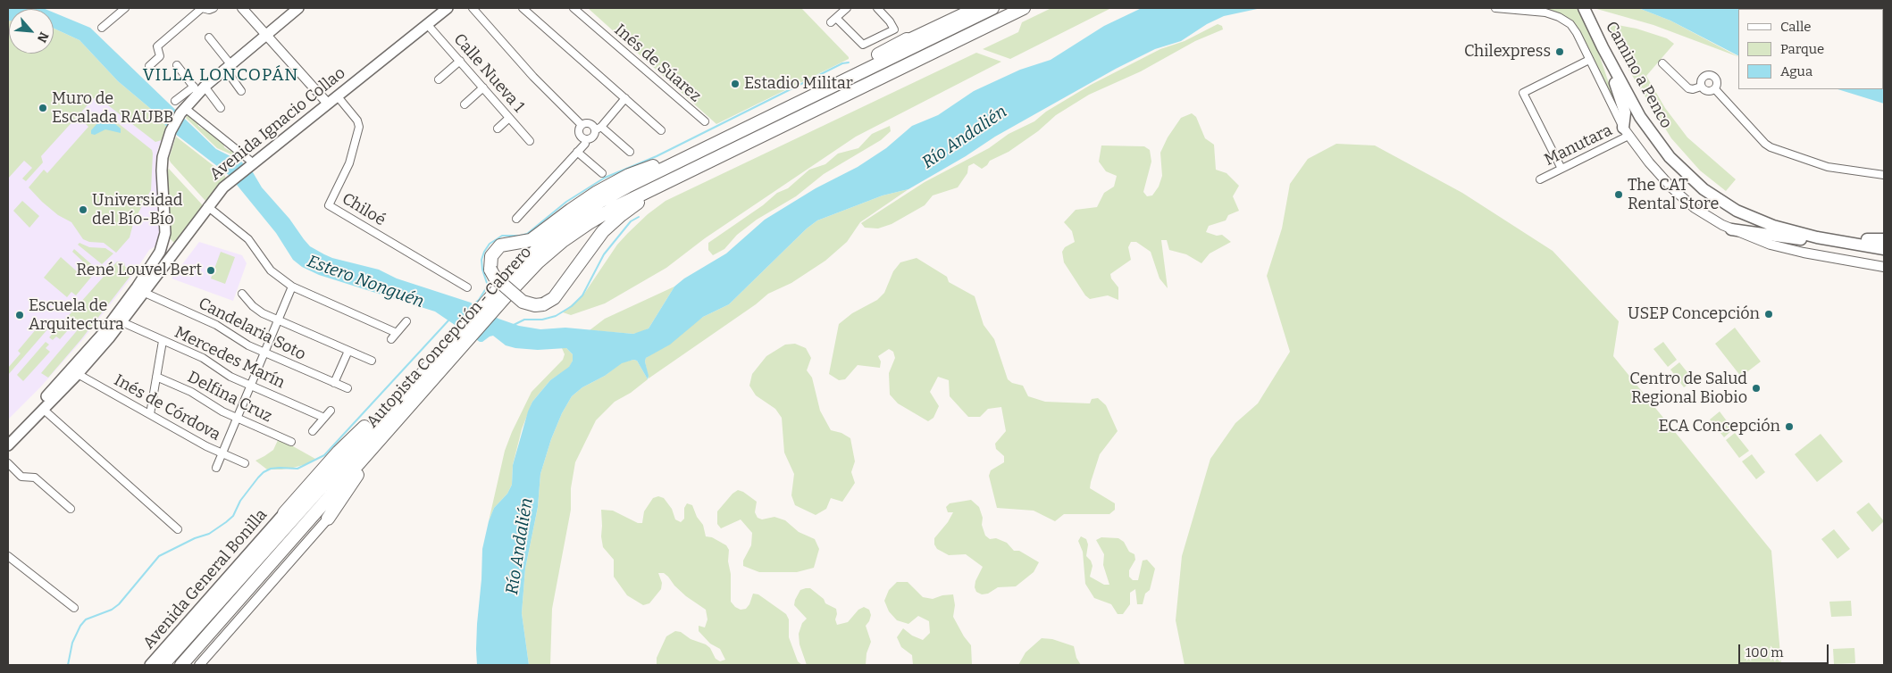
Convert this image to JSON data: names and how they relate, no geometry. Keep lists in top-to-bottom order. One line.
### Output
{"streets":{"highway":["Camino a Penco","Autopista Concepción - Cabrero"],"main road":["Avenida Ignacio Collao","Avenida General Bonilla"],"street":["Inés de Súarez","Calle Nueva 1","Manutara","Chiloé","Candelaria Soto","Mercedes Marín","Delfina Cruz","Inés de Córdova"]},"crossings":[["Calle Nueva 1","Avenida Ignacio Collao"],["Avenida Ignacio Collao","Chiloé"],["Avenida Ignacio Collao","Candelaria Soto"],["Avenida Ignacio Collao","Mercedes Marín"],["Avenida Ignacio Collao","Inés de Córdova"]],"districts":["VILLA LONCOPÁN"],"water":["Río Andalién","Estero Nonguén"],"places":["Chilexpress","Estadio Militar","Muro de Escalada RAUBB","The CAT Rental Store","Universidad del Bío-Bío","René Louvel Bert","USEP Concepción","Escuela de Arquitectura","Centro de Salud Regional Biobio","ECA Concepción"],"legend":["Calle","Parque","Agua"],"scale_bar":"100 m","north":"bottom right"}
